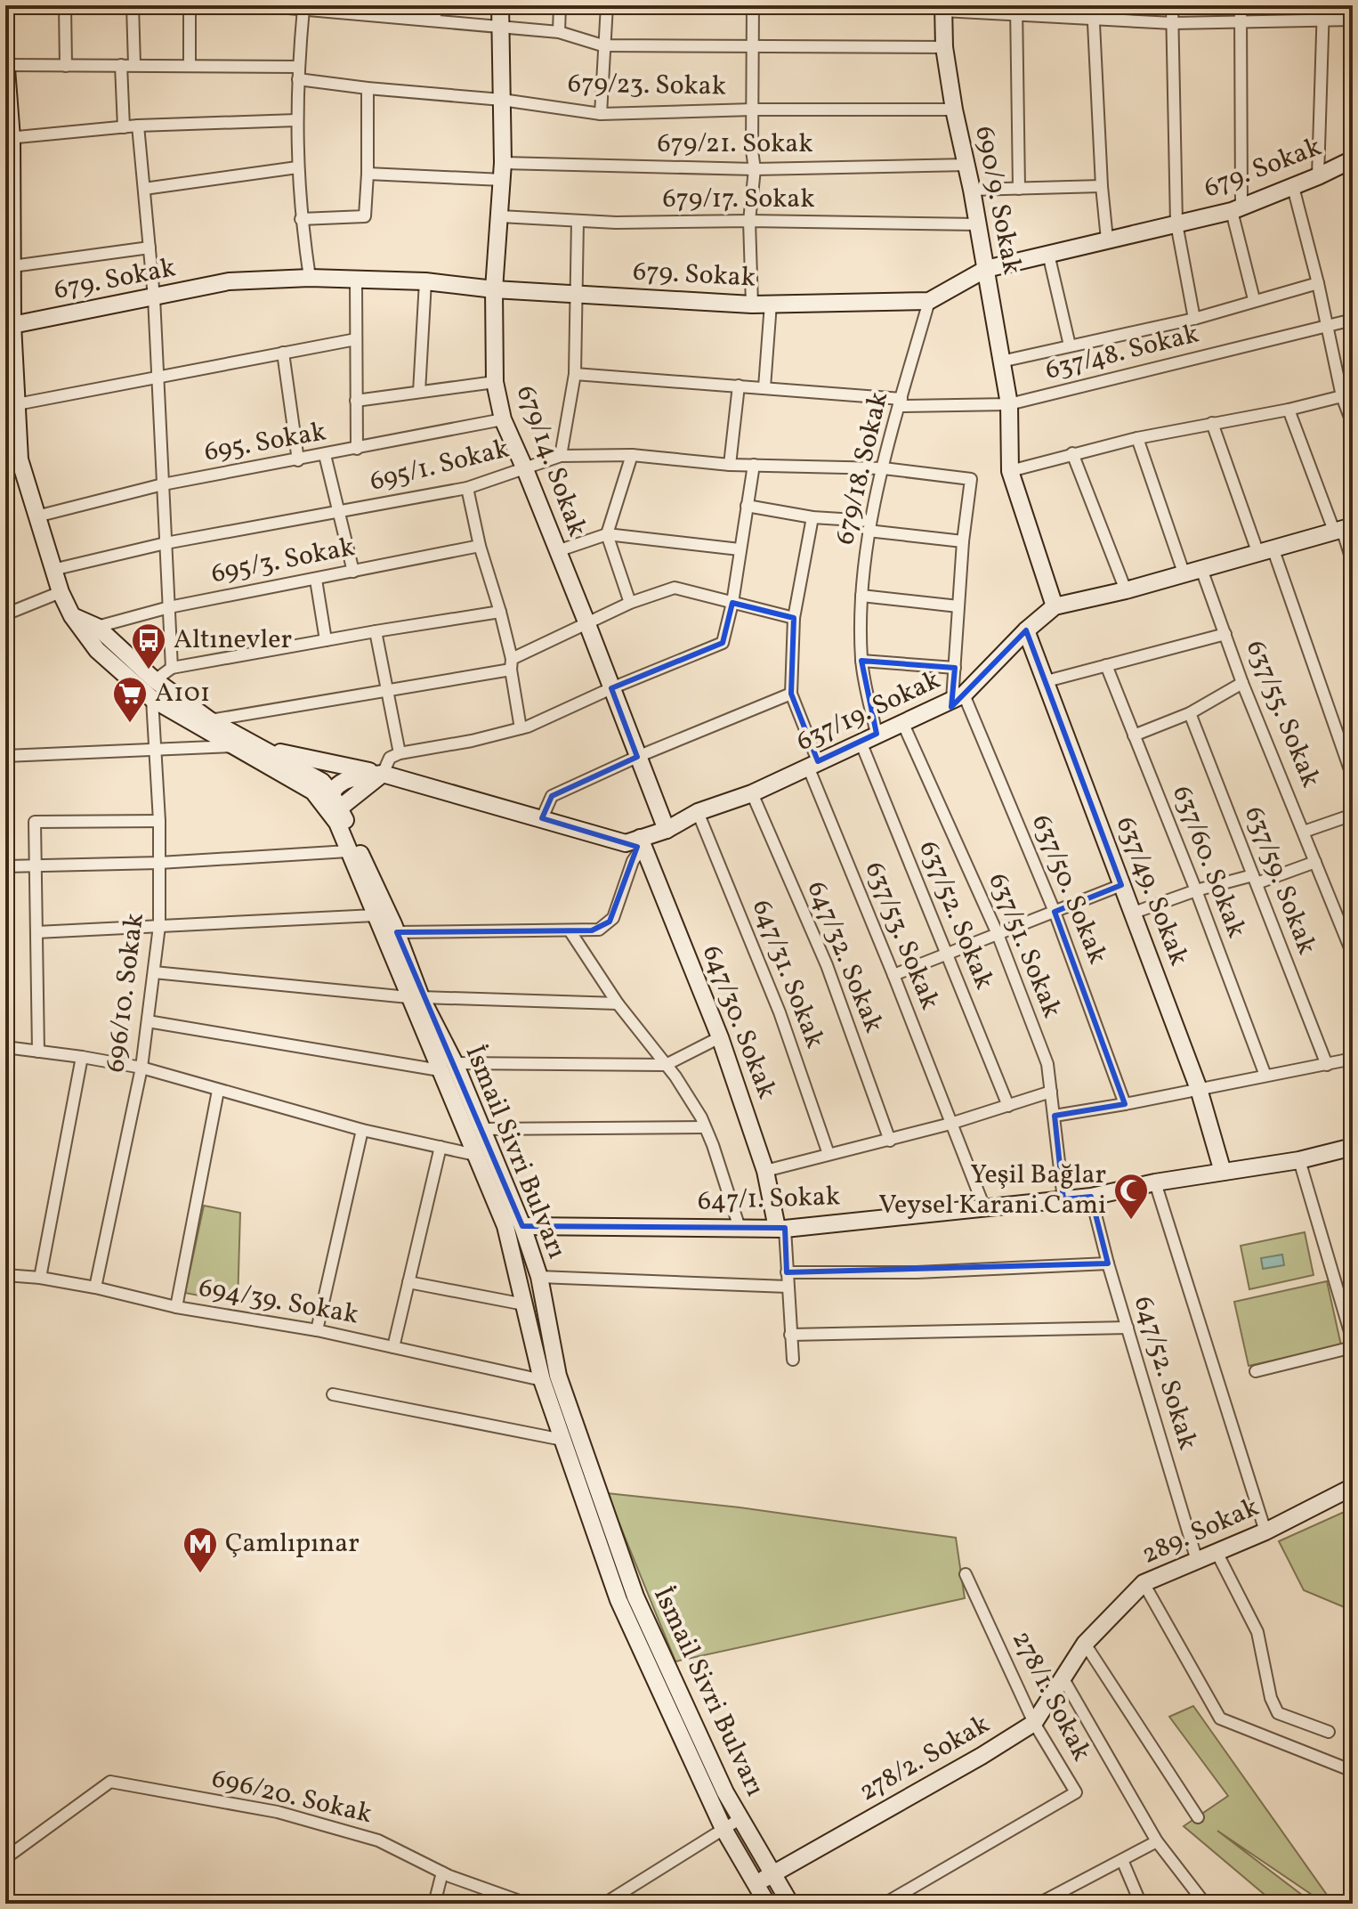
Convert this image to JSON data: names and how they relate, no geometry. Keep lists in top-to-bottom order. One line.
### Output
{"streets":{"street":["679/23. Sokak","679/21. Sokak","679. Sokak","679/17. Sokak","690/9. Sokak","637/48. Sokak","695. Sokak","679/14. Sokak","695/1. Sokak","679/18. Sokak","695/3. Sokak","637/19. Sokak","637/55. Sokak","637/60. Sokak","637/59. Sokak","637/50. Sokak","637/49. Sokak","637/52. Sokak","637/53. Sokak","637/51. Sokak","647/32. Sokak","647/31. Sokak","696/10. Sokak","647/30. Sokak","İsmail Sivri Bulvarı","647/1. Sokak","694/39. Sokak","647/52. Sokak","289. Sokak","278/1. Sokak","278/2. Sokak","696/20. Sokak"]},"crossings":[["679/23. Sokak","690/9. Sokak"],["679/23. Sokak","679/14. Sokak"],["679/21. Sokak","690/9. Sokak"],["679/21. Sokak","679/14. Sokak"],["679. Sokak","690/9. Sokak"],["679. Sokak","679/14. Sokak"],["679. Sokak","679/18. Sokak"],["679. Sokak","İsmail Sivri Bulvarı"],["679/17. Sokak","690/9. Sokak"],["679/17. Sokak","679/14. Sokak"],["690/9. Sokak","637/48. Sokak"],["690/9. Sokak","637/19. Sokak"],["637/48. Sokak","679/18. Sokak"],["695. Sokak","679/14. Sokak"],["695. Sokak","İsmail Sivri Bulvarı"],["679/14. Sokak","695/1. Sokak"],["679/14. Sokak","637/19. Sokak"],["695/1. Sokak","679/18. Sokak"],["695/1. Sokak","İsmail Sivri Bulvarı"],["679/18. Sokak","637/19. Sokak"],["695/3. Sokak","İsmail Sivri Bulvarı"],["637/19. Sokak","637/55. Sokak"],["637/19. Sokak","637/50. Sokak"],["637/19. Sokak","637/49. Sokak"],["637/19. Sokak","637/52. Sokak"],["637/19. Sokak","637/53. Sokak"],["637/19. Sokak","637/51. Sokak"],["637/19. Sokak","647/32. Sokak"],["637/19. Sokak","647/31. Sokak"],["637/19. Sokak","647/30. Sokak"],["637/19. Sokak","İsmail Sivri Bulvarı"],["637/49. Sokak","647/1. Sokak"],["637/53. Sokak","647/1. Sokak"],["637/51. Sokak","647/1. Sokak"],["696/10. Sokak","İsmail Sivri Bulvarı"],["696/10. Sokak","694/39. Sokak"],["647/30. Sokak","647/1. Sokak"],["İsmail Sivri Bulvarı","647/1. Sokak"],["İsmail Sivri Bulvarı","694/39. Sokak"],["İsmail Sivri Bulvarı","278/2. Sokak"],["647/1. Sokak","647/52. Sokak"],["647/52. Sokak","289. Sokak"],["289. Sokak","278/2. Sokak"],["278/1. Sokak","278/2. Sokak"]],"places":{"bus stop":["Altınevler"],"supermarket":["A101"],"mosque":["Yeşil Bağlar Veysel Karani Cami"],"metro station":["Çamlıpınar"]}}
